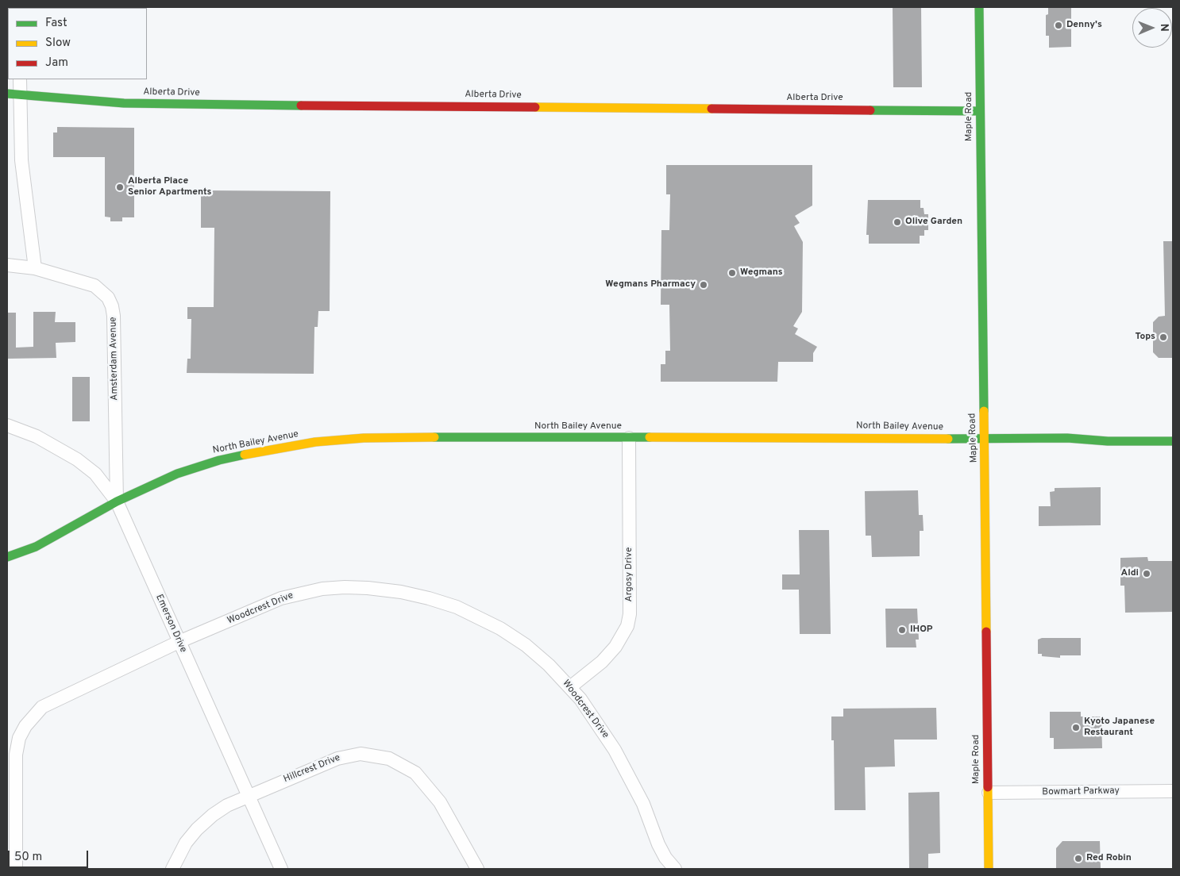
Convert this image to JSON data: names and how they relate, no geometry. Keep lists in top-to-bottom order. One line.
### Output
{"streets":{"street":["Alberta Drive","Maple Road","Amsterdam Avenue","North Bailey Avenue","Argosy Drive","Woodcrest Drive","Emerson Drive","Hillcrest Drive","Bowmart Parkway"]},"crossings":[["Alberta Drive","Maple Road"],["Maple Road","North Bailey Avenue"],["Maple Road","Bowmart Parkway"],["Amsterdam Avenue","North Bailey Avenue"],["Amsterdam Avenue","Emerson Drive"],["North Bailey Avenue","Argosy Drive"],["North Bailey Avenue","Emerson Drive"],["Argosy Drive","Woodcrest Drive"],["Woodcrest Drive","Emerson Drive"],["Emerson Drive","Hillcrest Drive"]],"places":["Denny's","Alberta Place Senior Apartments","Olive Garden","Wegmans","Wegmans Pharmacy","Tops","Aldi","IHOP","Kyoto Japanese Restaurant","Red Robin"],"legend":["Fast","Slow","Jam"],"scale_bar":"50 m","north":"right"}
